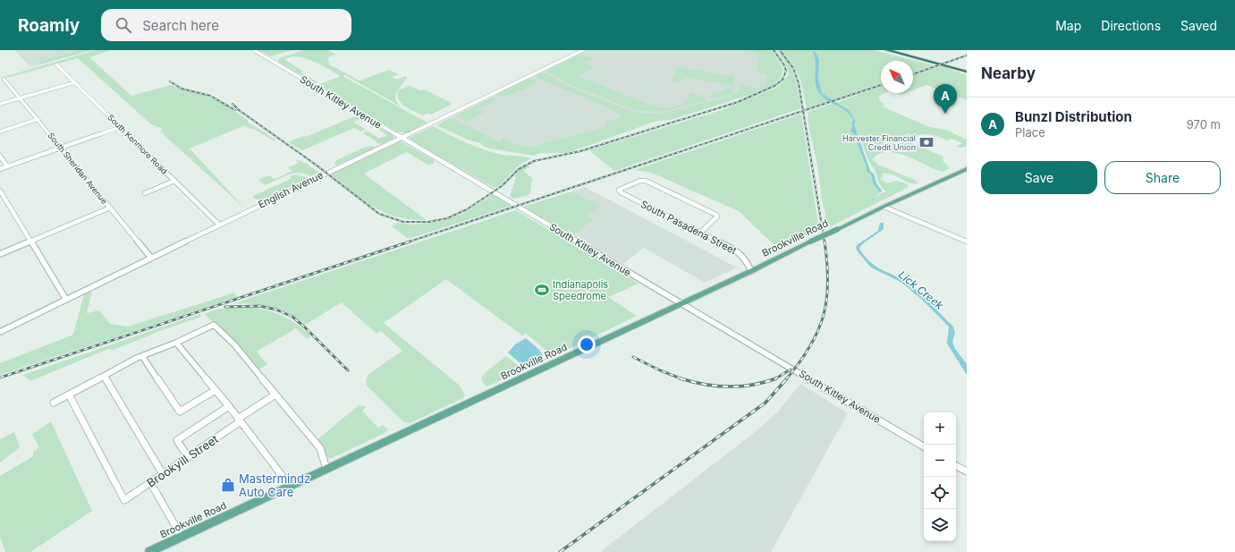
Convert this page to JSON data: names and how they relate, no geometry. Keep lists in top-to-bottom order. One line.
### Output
{"streets":{"main road":["Brookville Road"],"street":["South Kitley Avenue","South Kenmore Road","South Sheridan Avenue","English Avenue","South Pasadena Street","Brookyill Street"]},"crossings":[["South Kitley Avenue","English Avenue"],["South Kitley Avenue","Brookville Road"],["South Kenmore Road","English Avenue"],["South Sheridan Avenue","English Avenue"],["South Pasadena Street","Brookville Road"]],"water":["Lick Creek"],"places":{"bank":["Harvester Financial Credit Union"],"sports":["Indianapolis Speedrome"],"shop":["Mastermindz Auto Care"]},"north":"top left","page":{"header":"Roamly","search":"Search here","nav":["Map","Directions","Saved"],"heading":"Nearby","pins":"A","list":[{"mark":"A","name":"Bunzl Distribution","note":"Place","value":"970 m"}],"buttons":["Save","Share"],"map_buttons":["+","−"]}}
